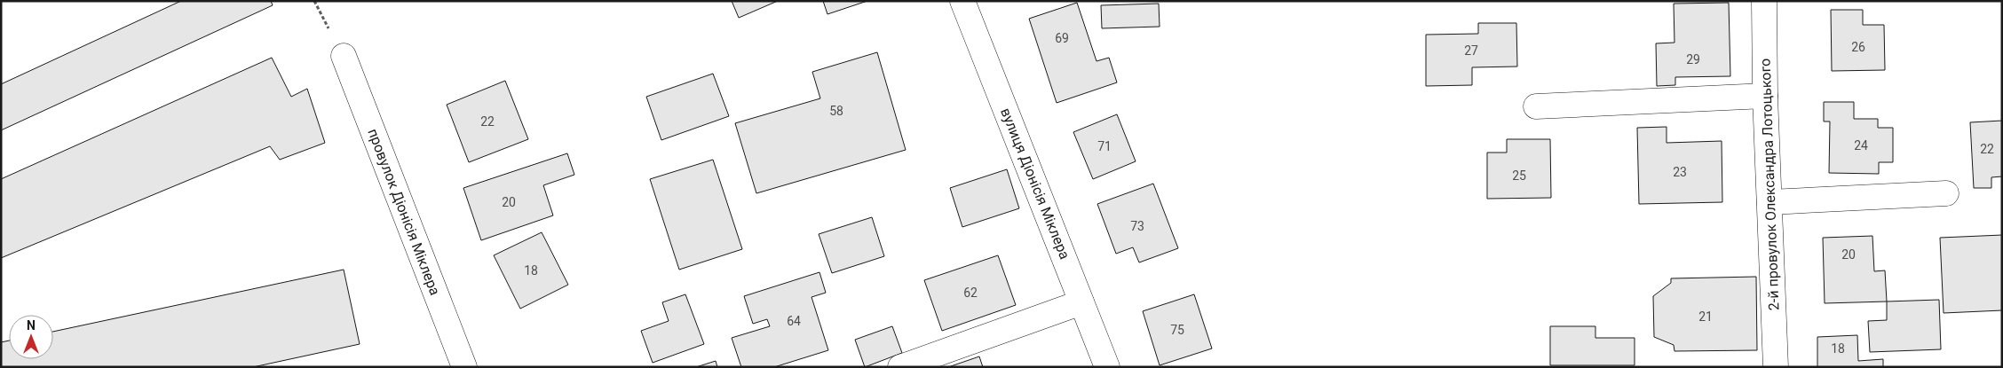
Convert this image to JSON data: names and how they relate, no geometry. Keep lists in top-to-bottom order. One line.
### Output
{"streets":{"street":["вулиця Діонісія Міклера","2-й провулок Олександра Лотоцького","провулок Діонісія Міклера"]},"house_numbers":["69","26","27","29","58","22","24","71","22","23","25","20","73","20","18","62","21","64","75","18"],"north":"top"}
